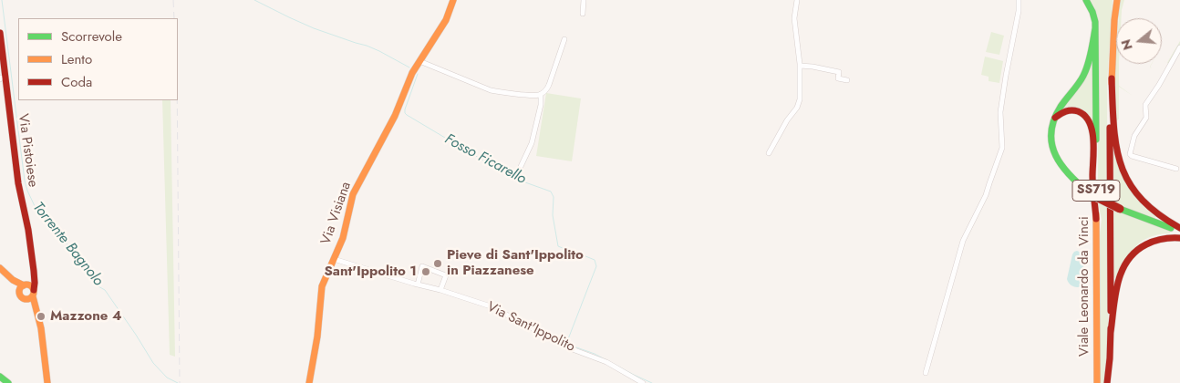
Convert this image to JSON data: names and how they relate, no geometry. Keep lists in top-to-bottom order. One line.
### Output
{"streets":{"main road":["Via Pistoiese","SS719","Via Visiana","Viale Leonardo da Vinci"],"street":["Via Sant'Ippolito"]},"water":["Fosso Ficarello","Torrente Bagnolo"],"places":["Pieve di Sant'Ippolito in Piazzanese","Sant'Ippolito 1","Mazzone 4"],"legend":["Scorrevole","Lento","Coda"],"north":"left"}
